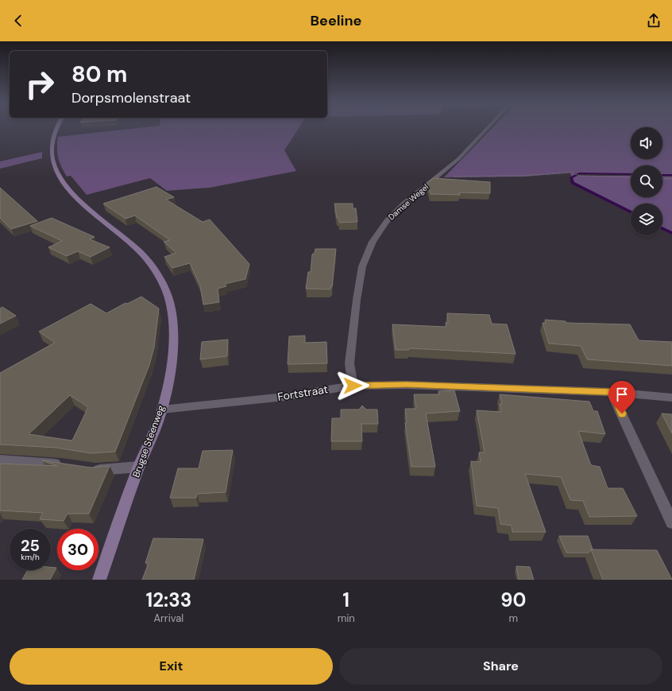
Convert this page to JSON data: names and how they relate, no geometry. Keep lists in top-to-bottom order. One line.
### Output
{"streets":{"main road":["Brugse Steenweg"],"street":["Damse Wegel","Fortstraat"]},"crossings":[["Damse Wegel","Fortstraat"],["Fortstraat","Brugse Steenweg"]],"page":{"header":"Beeline","turn":["80 m","Dorpsmolenstraat"],"speed":"25 km/h","limit":"30","eta":["12:33","Arrival","1","min","90","m"],"buttons":["Exit","Share"]}}
